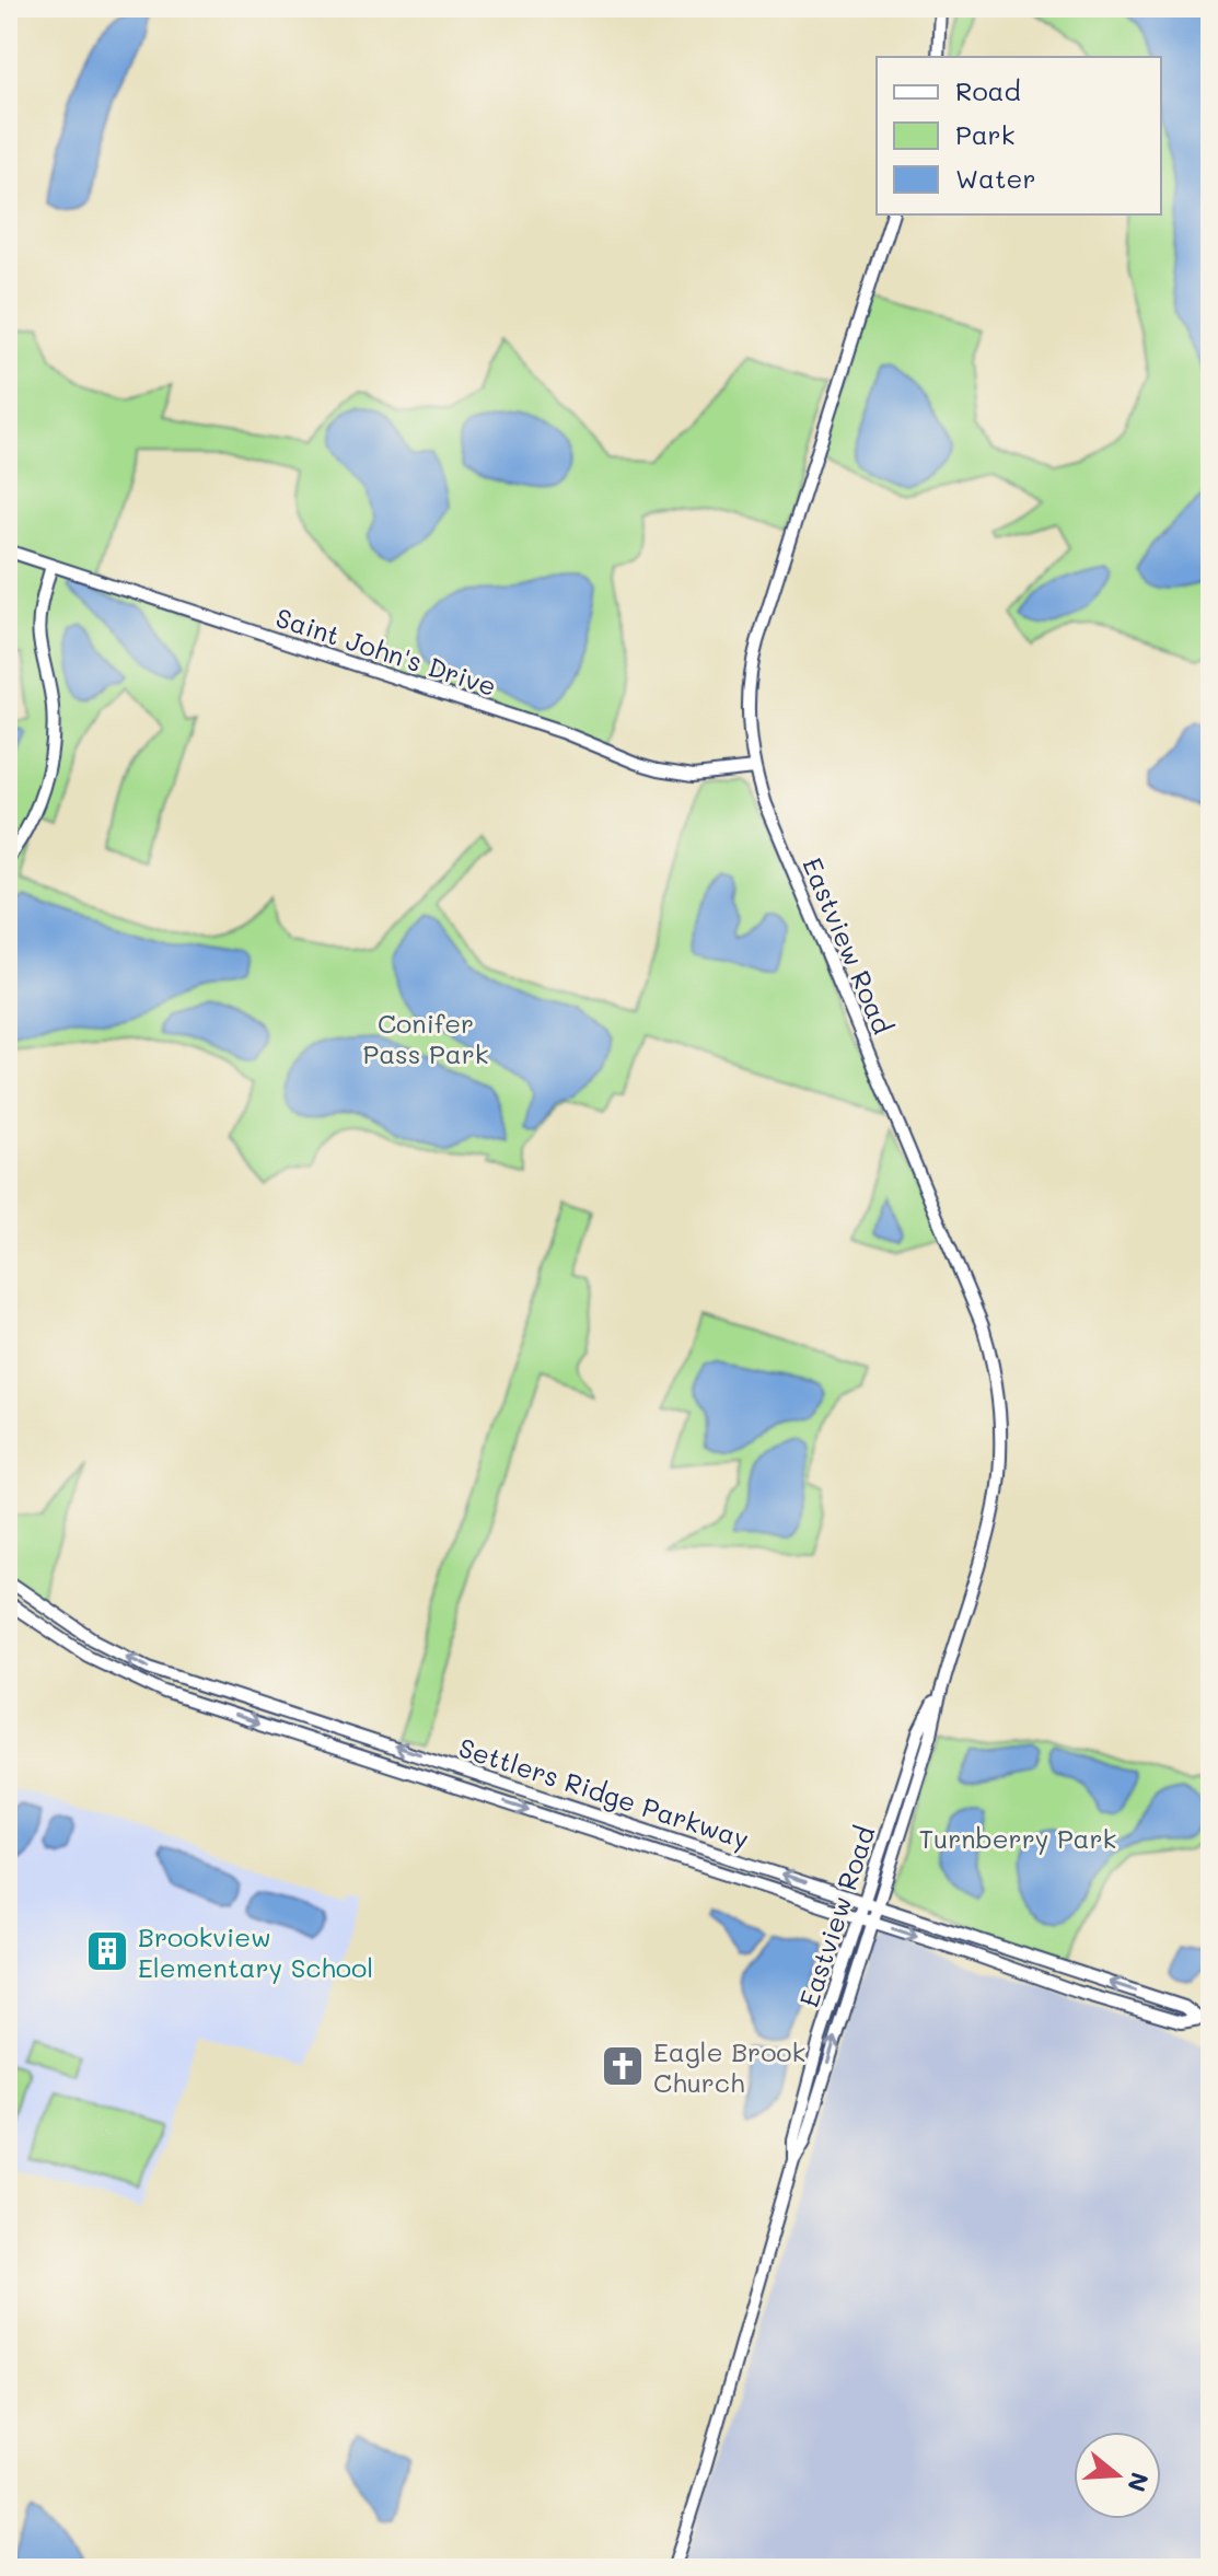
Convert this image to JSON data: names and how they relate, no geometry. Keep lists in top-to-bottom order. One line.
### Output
{"streets":{"street":["Saint John's Drive","Eastview Road","Settlers Ridge Parkway"]},"crossings":[["Saint John's Drive","Eastview Road"],["Eastview Road","Settlers Ridge Parkway"]],"parks":["Conifer Pass Park","Turnberry Park"],"places":{"building":["Brookview Elementary School"],"church":["Eagle Brook Church"]},"legend":["Road","Park","Water"],"north":"right"}
